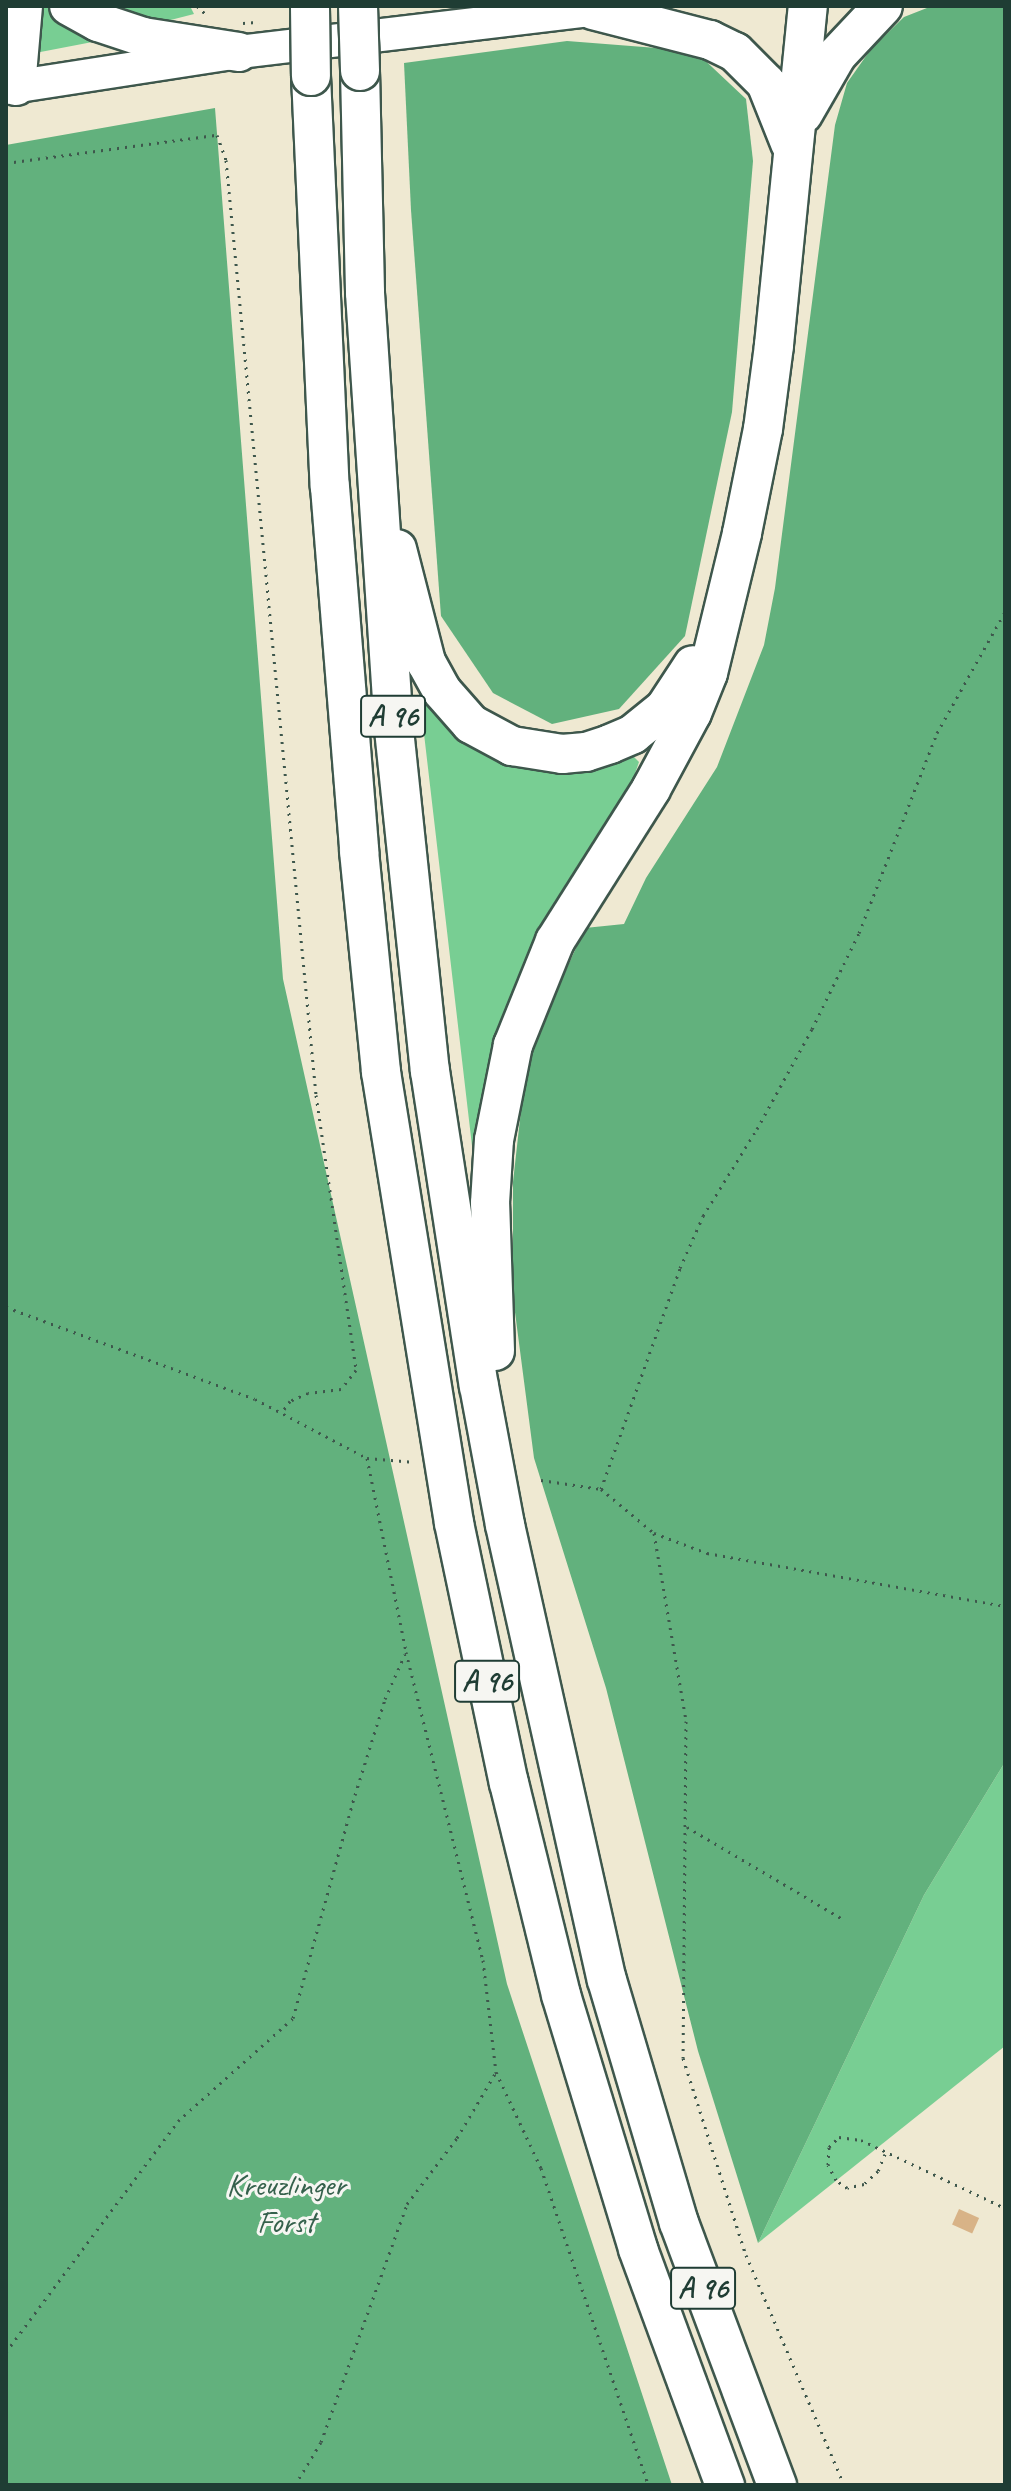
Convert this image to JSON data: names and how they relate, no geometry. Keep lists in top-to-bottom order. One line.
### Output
{"streets":{"highway":["A 96"]},"parks":["Kreuzlinger Forst"]}
